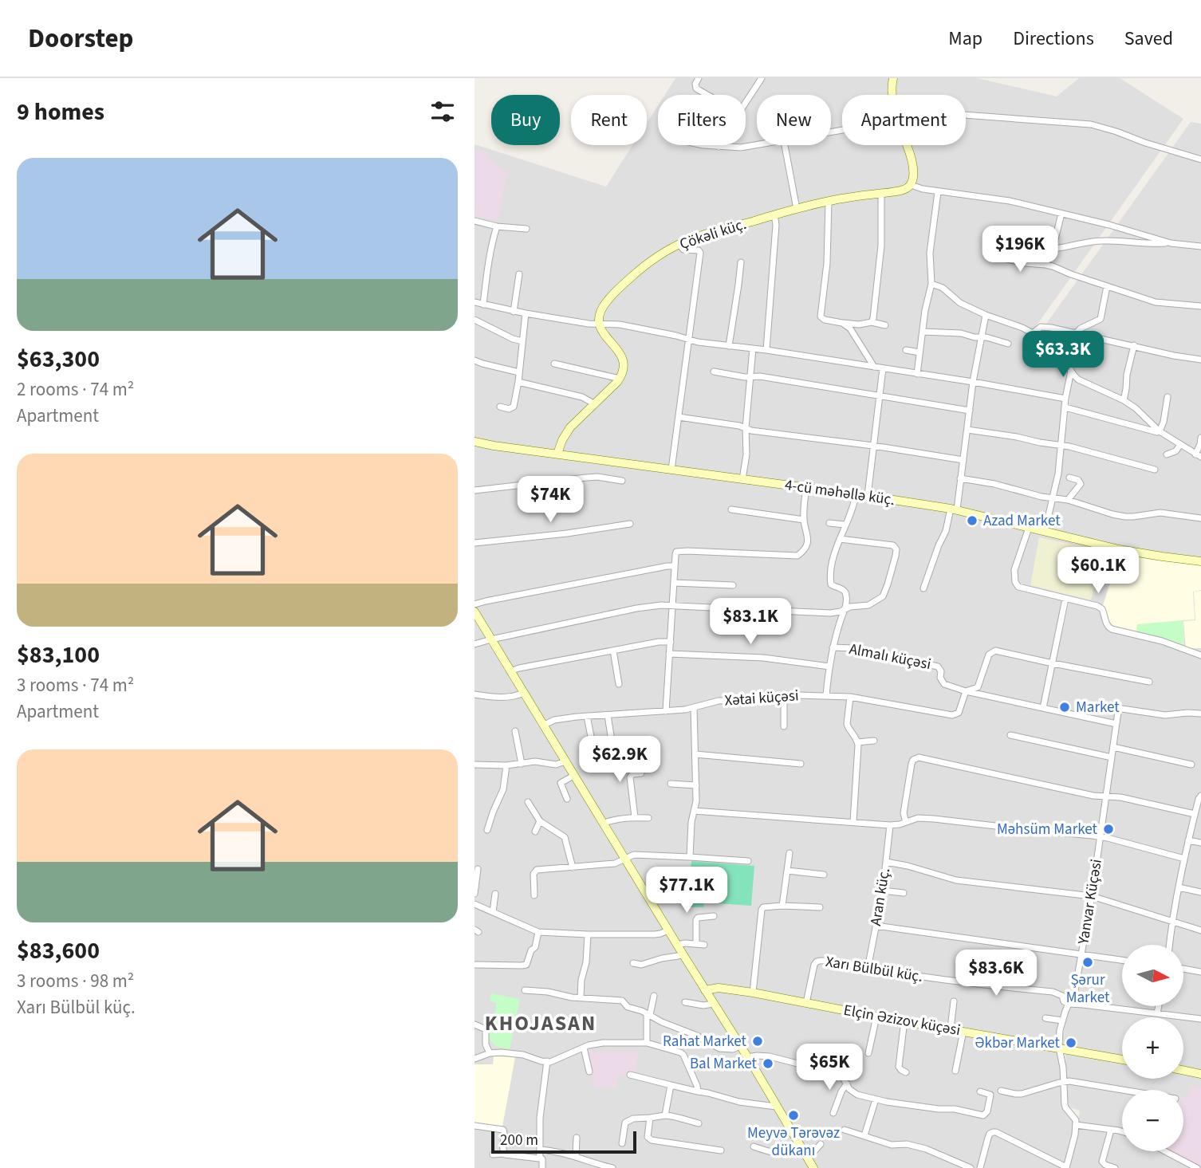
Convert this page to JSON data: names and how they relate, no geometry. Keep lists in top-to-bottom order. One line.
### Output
{"streets":{"street":["Çökəli küç.","4-cü məhəllə küç.","Almalı küçəsi","Xətai küçəsi","Aran küç.","Yanvar Küçəsi","Xarı Bülbül küç.","Elçin Əzizov küçəsi"]},"crossings":[["Almalı küçəsi","Xətai küçəsi"],["Aran küç.","Xarı Bülbül küç."],["Yanvar Küçəsi","Xarı Bülbül küç."],["Yanvar Küçəsi","Elçin Əzizov küçəsi"],["Xarı Bülbül küç.","Elçin Əzizov küçəsi"]],"districts":["KHOJASAN"],"places":["Azad Market","Market","Məhsüm Market","Şərur Market","Rahat Market","Əkbər Market","Bal Market","Meyvə Tərəvəz dükanı"],"scale_bar":"200 m","north":"right","page":{"header":"Doorstep","nav":["Map","Directions","Saved"],"heading":"9 homes","chip":["Buy","Rent","Filters","New","Apartment"],"list":[{"name":"$63,300","note":"2 rooms · 74 m² · Apartment"},{"name":"$83,100","note":"3 rooms · 74 m² · Apartment"},{"name":"$83,600","note":"3 rooms · 98 m² · Xarı Bülbül küç."}],"price":["$196K","$63.3K","$74K","$60.1K","$83.1K","$62.9K","$77.1K","$83.6K","$65K"],"map_buttons":["+","−"],"scale":"200 m"}}
